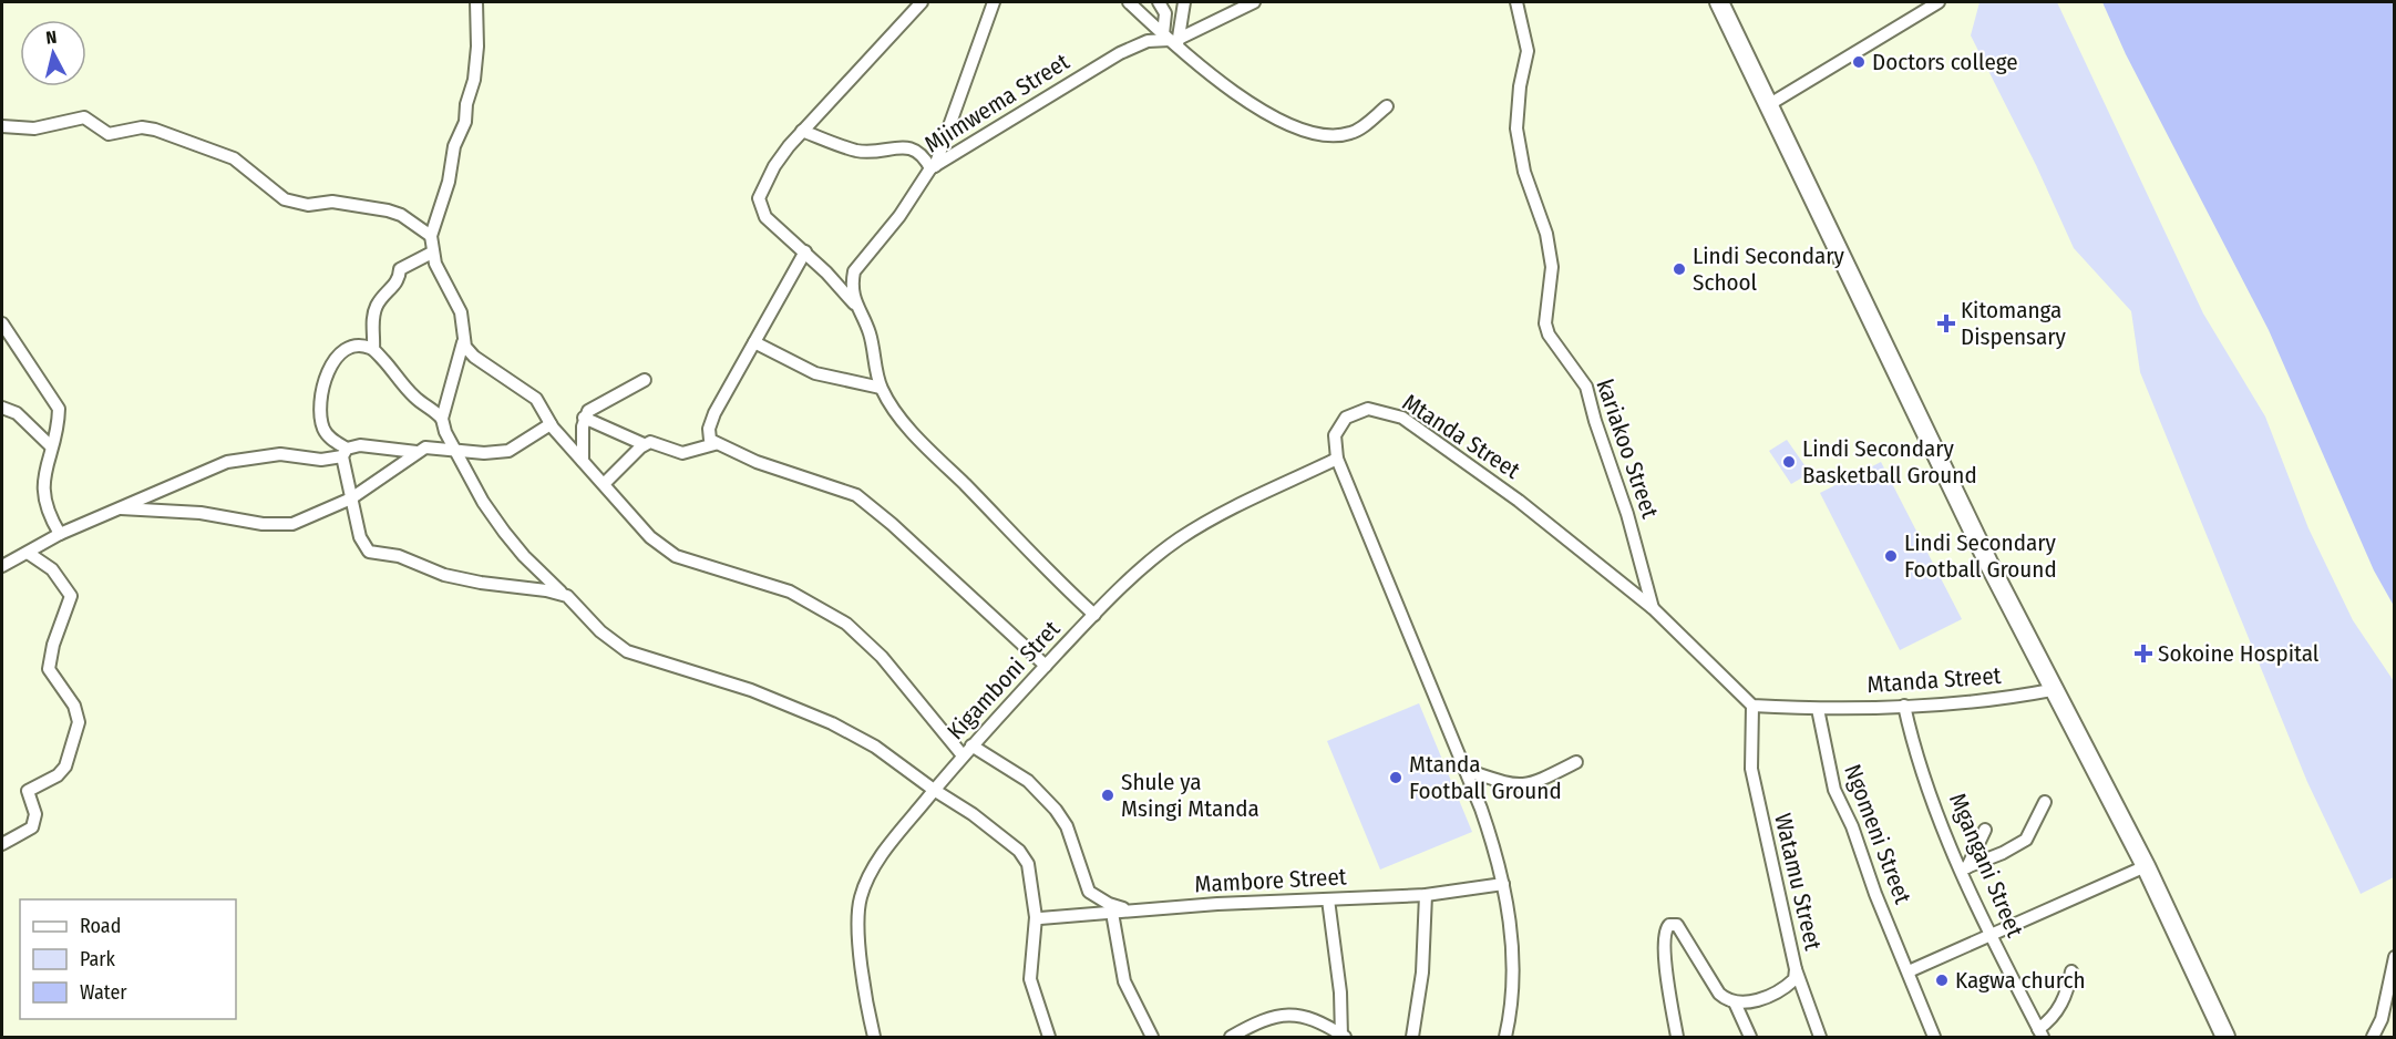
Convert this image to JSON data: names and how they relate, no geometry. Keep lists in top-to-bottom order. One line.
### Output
{"streets":{"street":["Mjimwema Street","Mtanda Street","kariakoo Street","Kigamboni Stret","Ngomeni Street","Mgangani Street","Mambore Street","Watamu Street"]},"crossings":[["Mjimwema Street","Kigamboni Stret"],["Mtanda Street","kariakoo Street"],["Mtanda Street","Kigamboni Stret"],["Mtanda Street","Ngomeni Street"],["Mtanda Street","Mgangani Street"],["Mtanda Street","Mambore Street"],["Mtanda Street","Watamu Street"]],"places":{"other":["Doctors college","Lindi Secondary School","Lindi Secondary Basketball Ground","Lindi Secondary Football Ground","Mtanda Football Ground","Shule ya Msingi Mtanda","Kagwa church"],"health":["Kitomanga Dispensary","Sokoine Hospital"]},"legend":["Road","Park","Water"],"north":"top"}
